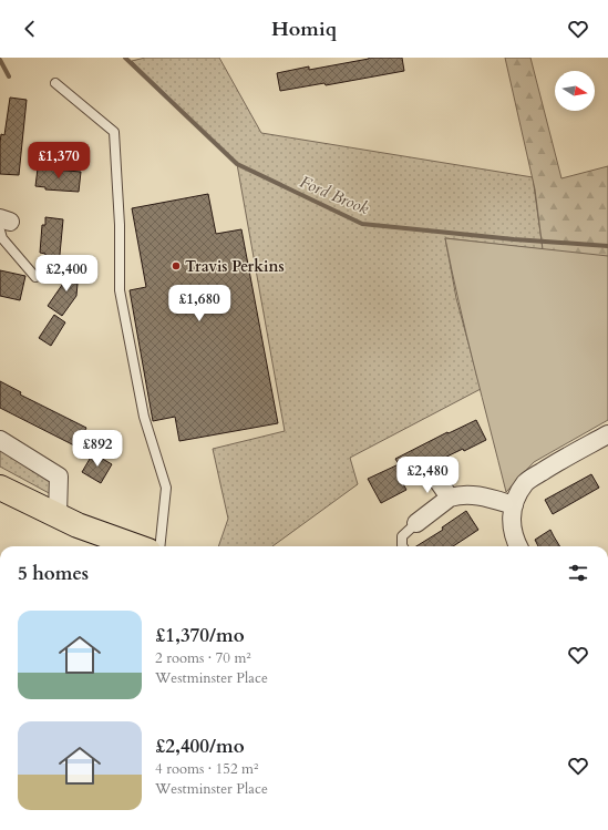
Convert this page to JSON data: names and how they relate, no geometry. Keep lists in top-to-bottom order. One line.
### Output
{"water":["Ford Brook"],"places":["Travis Perkins"],"north":"right","page":{"header":"Homiq","price":["£1,370","£2,400","£1,680","£892","£2,480"],"heading":"5 homes","list":[{"name":"£1,370/mo","note":"2 rooms · 70 m² · Westminster Place"},{"name":"£2,400/mo","note":"4 rooms · 152 m² · Westminster Place"}]}}
